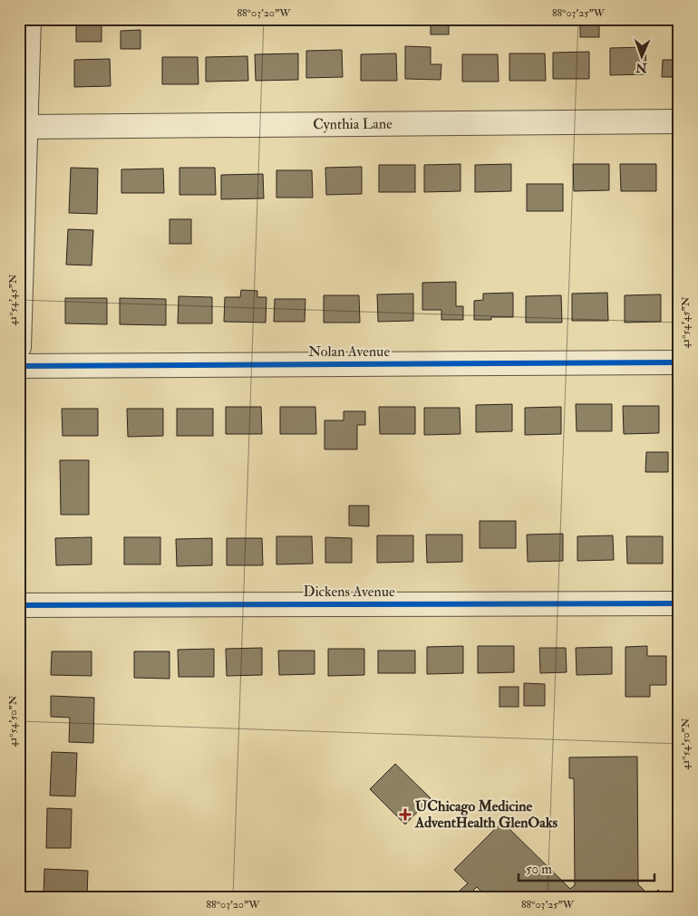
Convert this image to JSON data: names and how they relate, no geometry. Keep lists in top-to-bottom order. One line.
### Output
{"streets":{"street":["Cynthia Lane","Nolan Avenue","Dickens Avenue"]},"places":{"health":["UChicago Medicine AdventHealth GlenOaks"]},"scale_bar":"50 m","north":"bottom","coordinates":["88°03'20\"W","88°03'25\"W","41°54'45\"N","41°54'50\"N"]}
